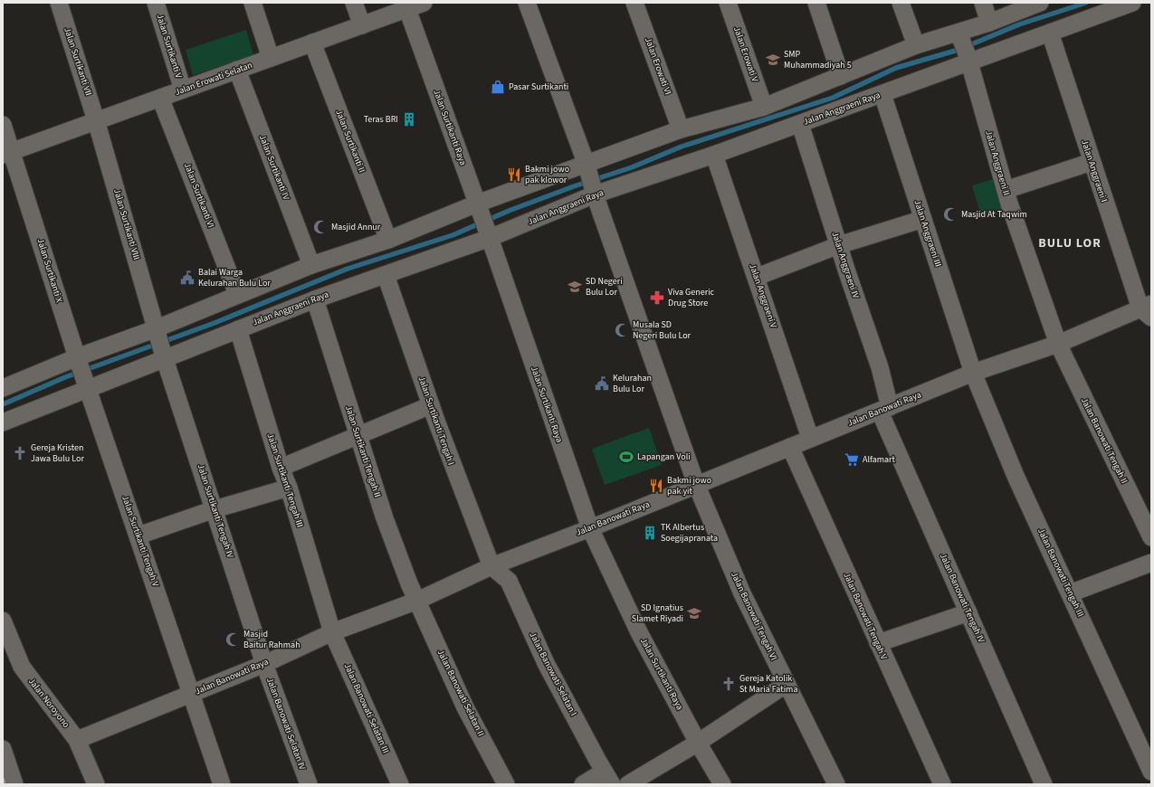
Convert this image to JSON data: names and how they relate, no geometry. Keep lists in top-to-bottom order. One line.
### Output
{"streets":{"street":["Jalan Surtikanti V","Jalan Erowati V","Jalan Surtikanti VII","Jalan Erowati VI","Jalan Erowati Selatan","Jalan Anggraeni Raya","Jalan Surtikanti Raya","Jalan Surtikanti II","Jalan Anggraeni II","Jalan Surtikanti IV","Jalan Anggraeni I","Jalan Surtikanti VI","Jalan Surtikanti VIII","Jalan Anggraeni III","Jalan Anggraeni IV","Jalan Surtikanti X","Jalan Anggraeni V","Jalan Banowati Raya","Jalan Surtikanti Tengah I","Jalan Banowati Tengah II","Jalan Surtikanti Tengah II","Jalan Surtikanti Tengah III","Jalan Surtikanti Tengah IV","Jalan Surtikanti Tengah V","Jalan Banowati Tengah III","Jalan Banowati Tengah IV","Jalan Banowati Tengah VI","Jalan Banowati Tengah V","Jalan Banowati Selatan I","Jalan Banowati Selatan II","Jalan Noroyono","Jalan Banowati Selatan III","Jalan Banowati Selatan IV"]},"crossings":[["Jalan Surtikanti V","Jalan Erowati Selatan"],["Jalan Surtikanti VII","Jalan Erowati Selatan"],["Jalan Surtikanti VII","Jalan Surtikanti VIII"],["Jalan Erowati Selatan","Jalan Surtikanti Raya"],["Jalan Erowati Selatan","Jalan Surtikanti II"],["Jalan Erowati Selatan","Jalan Surtikanti IV"],["Jalan Erowati Selatan","Jalan Surtikanti VI"],["Jalan Erowati Selatan","Jalan Surtikanti VIII"],["Jalan Erowati Selatan","Jalan Surtikanti X"],["Jalan Anggraeni Raya","Jalan Surtikanti Raya"],["Jalan Anggraeni Raya","Jalan Anggraeni II"],["Jalan Anggraeni Raya","Jalan Anggraeni I"],["Jalan Anggraeni Raya","Jalan Surtikanti VIII"],["Jalan Anggraeni Raya","Jalan Anggraeni III"],["Jalan Anggraeni Raya","Jalan Anggraeni IV"],["Jalan Anggraeni Raya","Jalan Surtikanti X"],["Jalan Anggraeni Raya","Jalan Anggraeni V"],["Jalan Anggraeni Raya","Jalan Surtikanti Tengah I"],["Jalan Anggraeni Raya","Jalan Surtikanti Tengah II"],["Jalan Anggraeni Raya","Jalan Surtikanti Tengah III"],["Jalan Anggraeni Raya","Jalan Surtikanti Tengah IV"],["Jalan Anggraeni Raya","Jalan Surtikanti Tengah V"],["Jalan Surtikanti Raya","Jalan Banowati Raya"],["Jalan Anggraeni II","Jalan Banowati Raya"],["Jalan Anggraeni II","Jalan Banowati Tengah II"],["Jalan Anggraeni I","Jalan Banowati Raya"],["Jalan Surtikanti VIII","Jalan Surtikanti Tengah IV"],["Jalan Anggraeni III","Jalan Banowati Raya"],["Jalan Anggraeni III","Jalan Banowati Tengah III"],["Jalan Anggraeni IV","Jalan Banowati Raya"],["Jalan Anggraeni IV","Jalan Banowati Tengah IV"],["Jalan Surtikanti X","Jalan Surtikanti Tengah V"],["Jalan Anggraeni V","Jalan Banowati Raya"],["Jalan Banowati Raya","Jalan Surtikanti Tengah I"],["Jalan Banowati Raya","Jalan Banowati Tengah II"],["Jalan Banowati Raya","Jalan Surtikanti Tengah II"],["Jalan Banowati Raya","Jalan Surtikanti Tengah III"],["Jalan Banowati Raya","Jalan Surtikanti Tengah IV"],["Jalan Banowati Raya","Jalan Surtikanti Tengah V"],["Jalan Banowati Raya","Jalan Banowati Tengah III"],["Jalan Banowati Raya","Jalan Banowati Tengah IV"],["Jalan Banowati Raya","Jalan Banowati Tengah VI"],["Jalan Banowati Raya","Jalan Banowati Tengah V"],["Jalan Banowati Raya","Jalan Banowati Selatan I"],["Jalan Banowati Raya","Jalan Banowati Selatan II"],["Jalan Banowati Raya","Jalan Noroyono"],["Jalan Banowati Raya","Jalan Banowati Selatan III"],["Jalan Banowati Raya","Jalan Banowati Selatan IV"],["Jalan Surtikanti Tengah I","Jalan Banowati Selatan I"],["Jalan Surtikanti Tengah II","Jalan Banowati Selatan II"],["Jalan Surtikanti Tengah III","Jalan Banowati Selatan III"],["Jalan Surtikanti Tengah IV","Jalan Banowati Selatan IV"]],"districts":["BULU LOR"],"places":{"school or university":["SMP Muhammadiyah 5","SD Negeri Bulu Lor","SD Ignatius Slamet Riyadi"],"shop":["Pasar Surtikanti"],"building":["Teras BRI","TK Albertus Soegijapranata"],"restaurant":["Bakmi jowo pak klowor","Bakmi jowo pak yit"],"mosque":["Masjid At Taqwim","Masjid Annur","Musala SD Negeri Bulu Lor","Masjid Baitur Rahmah"],"public building":["Balai Warga Kelurahan Bulu Lor","Kelurahan Bulu Lor"],"pharmacy":["Viva Generic Drug Store"],"church":["Gereja Kristen Jawa Bulu Lor","Gereja Katolik St Maria Fatima"],"sports":["Lapangan Voli"],"supermarket":["Alfamart"]}}
